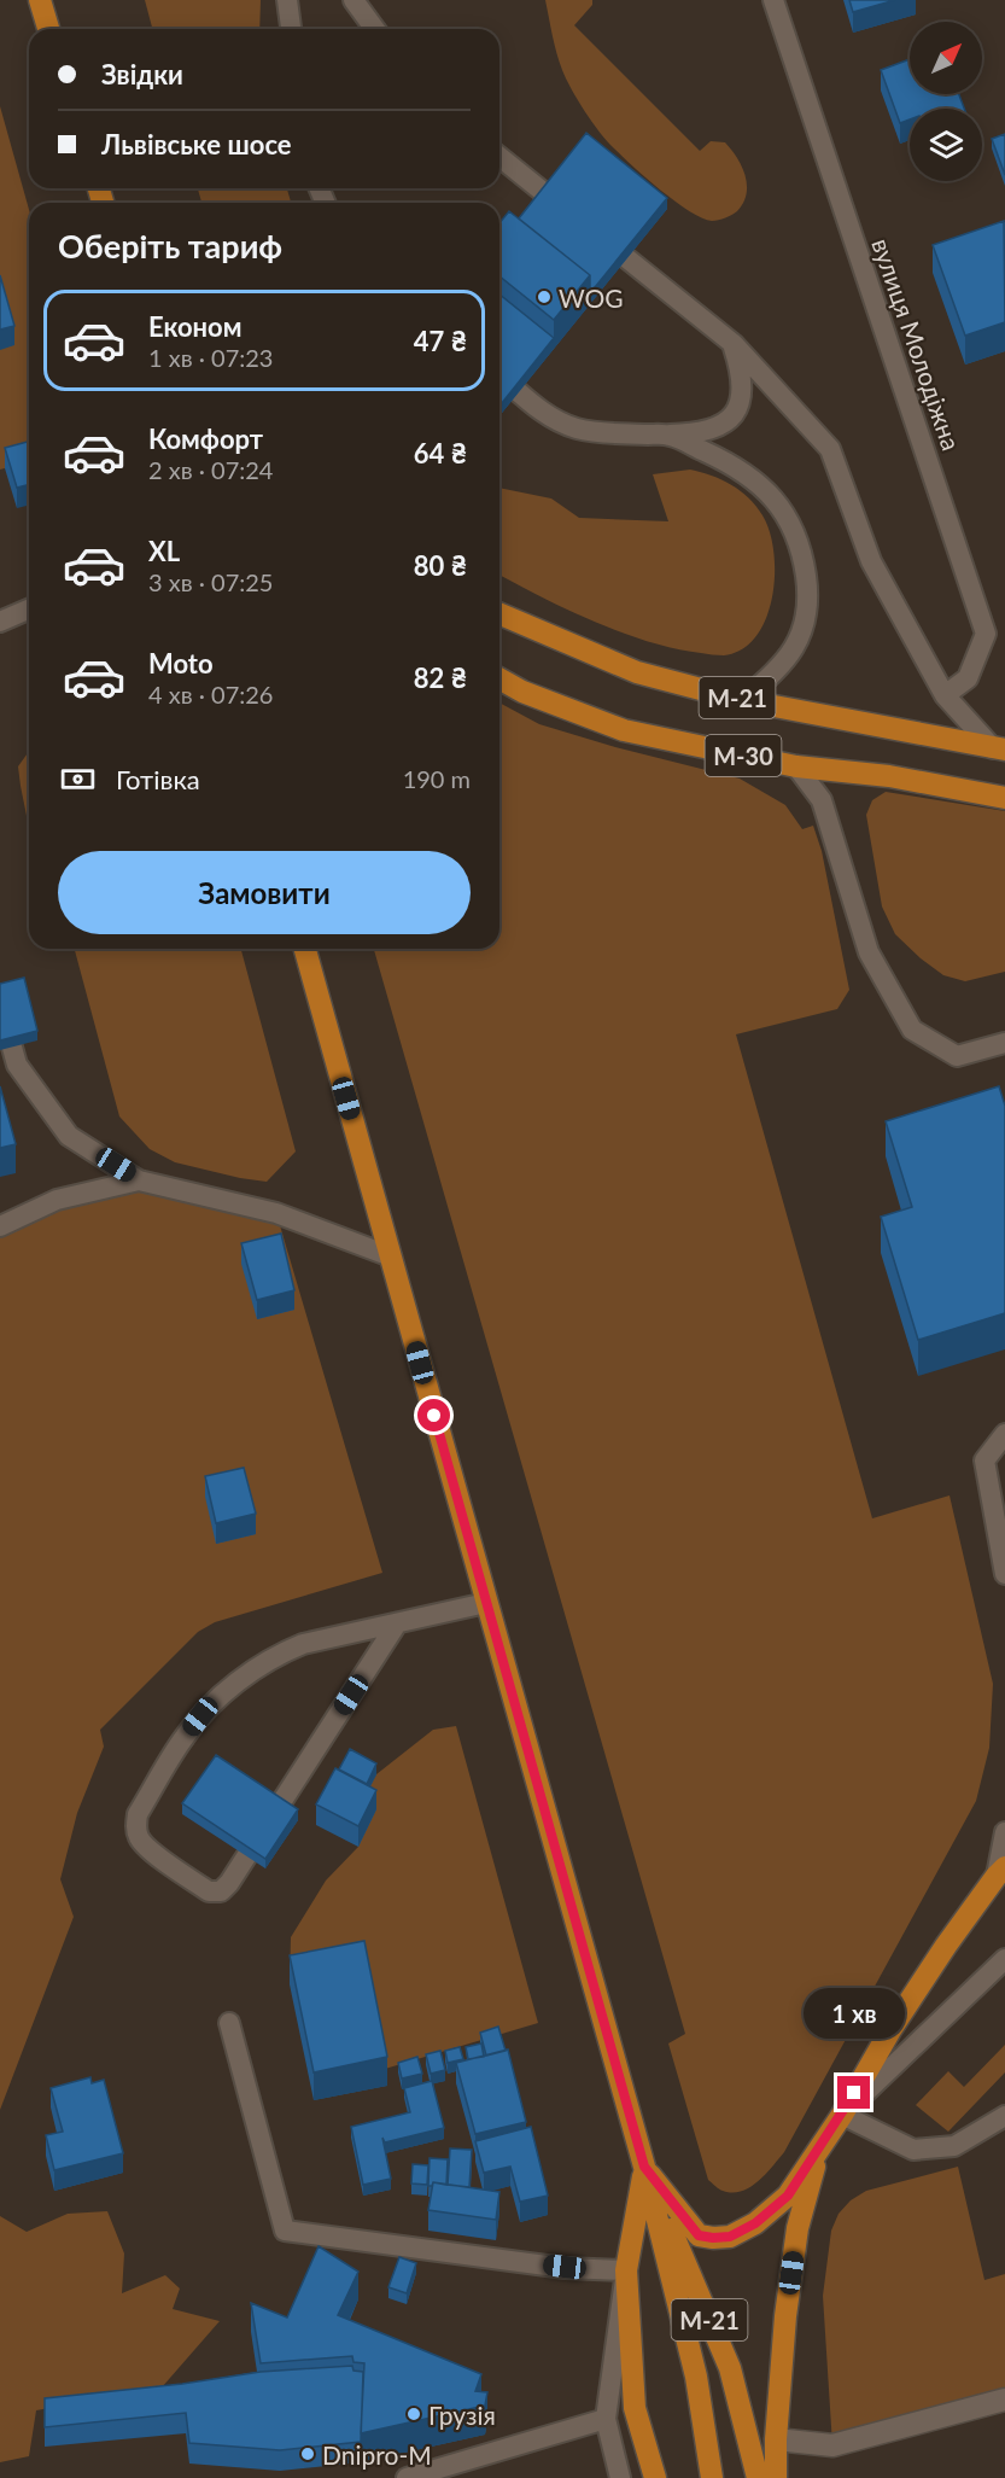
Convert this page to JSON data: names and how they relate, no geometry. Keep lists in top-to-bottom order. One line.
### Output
{"streets":{"highway":["М-21","М-30"],"lane":["вулиця Молодіжна"]},"places":["WOG","Грузія","Dnipro-M"],"north":"top right","page":{"banner":["Звідки","Львівське шосе"],"heading":"Оберіть тариф","list":[{"name":"Економ","note":"1 хв · 07:23","value":"47 ₴"},{"name":"Комфорт","note":"2 хв · 07:24","value":"64 ₴"},{"name":"XL","note":"3 хв · 07:25","value":"80 ₴"},{"name":"Moto","note":"4 хв · 07:26","value":"82 ₴"}],"pay":["Готівка","190 m"],"buttons":"Замовити","bubble":"1 хв"}}
